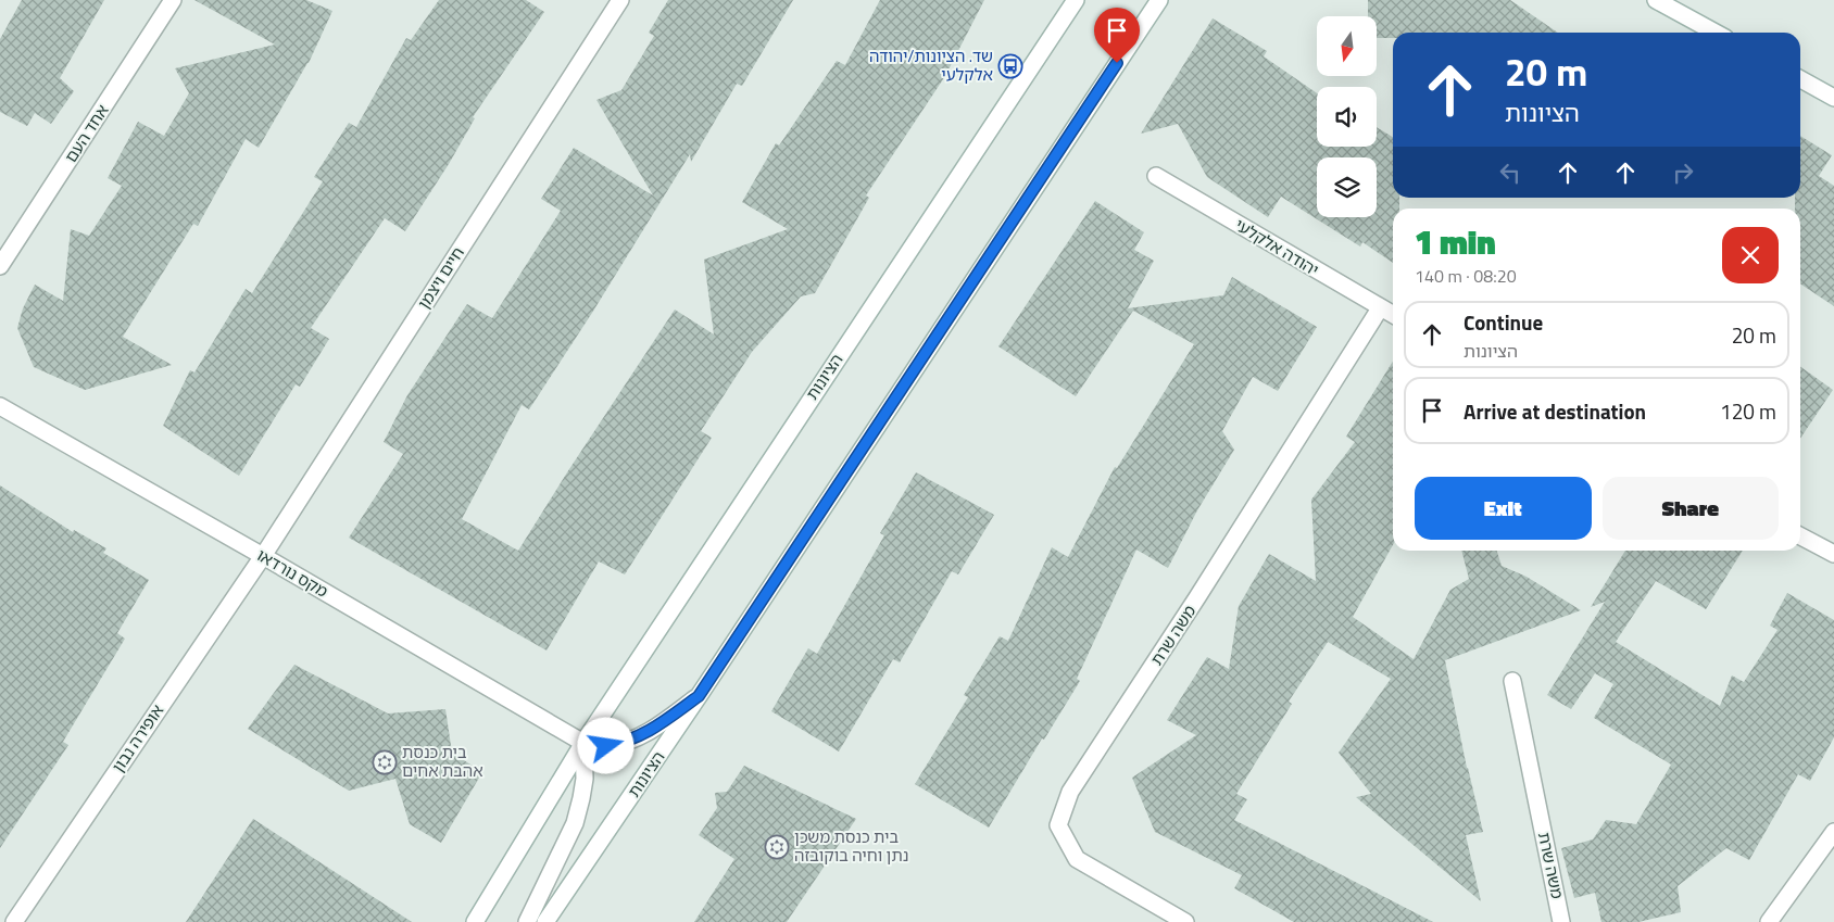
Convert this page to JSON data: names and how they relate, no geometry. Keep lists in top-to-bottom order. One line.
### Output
{"streets":{"street":["אחד העם","יהודה אלקלעי","חיים ויצמן","הציונות","מקס נורדאו","משה שרת","אופירה נבון"]},"crossings":[["יהודה אלקלעי","משה שרת"],["חיים ויצמן","מקס נורדאו"],["חיים ויצמן","אופירה נבון"],["הציונות","מקס נורדאו"],["מקס נורדאו","אופירה נבון"]],"places":{"bus stop":["שד. הציונות/יהודה אלקלעי"],"synagogue":["בית כנסת אהבת אחים","בית כנסת משכן נתן וחיה בוקובזה"]},"north":"bottom","page":{"turn":["20 m","הציונות"],"heading":["1 min","140 m · 08:20"],"list":[{"name":"Continue","note":"הציונות","value":"20 m"},{"name":"Arrive at destination","value":"120 m"}],"buttons":["Exit","Share"]}}
